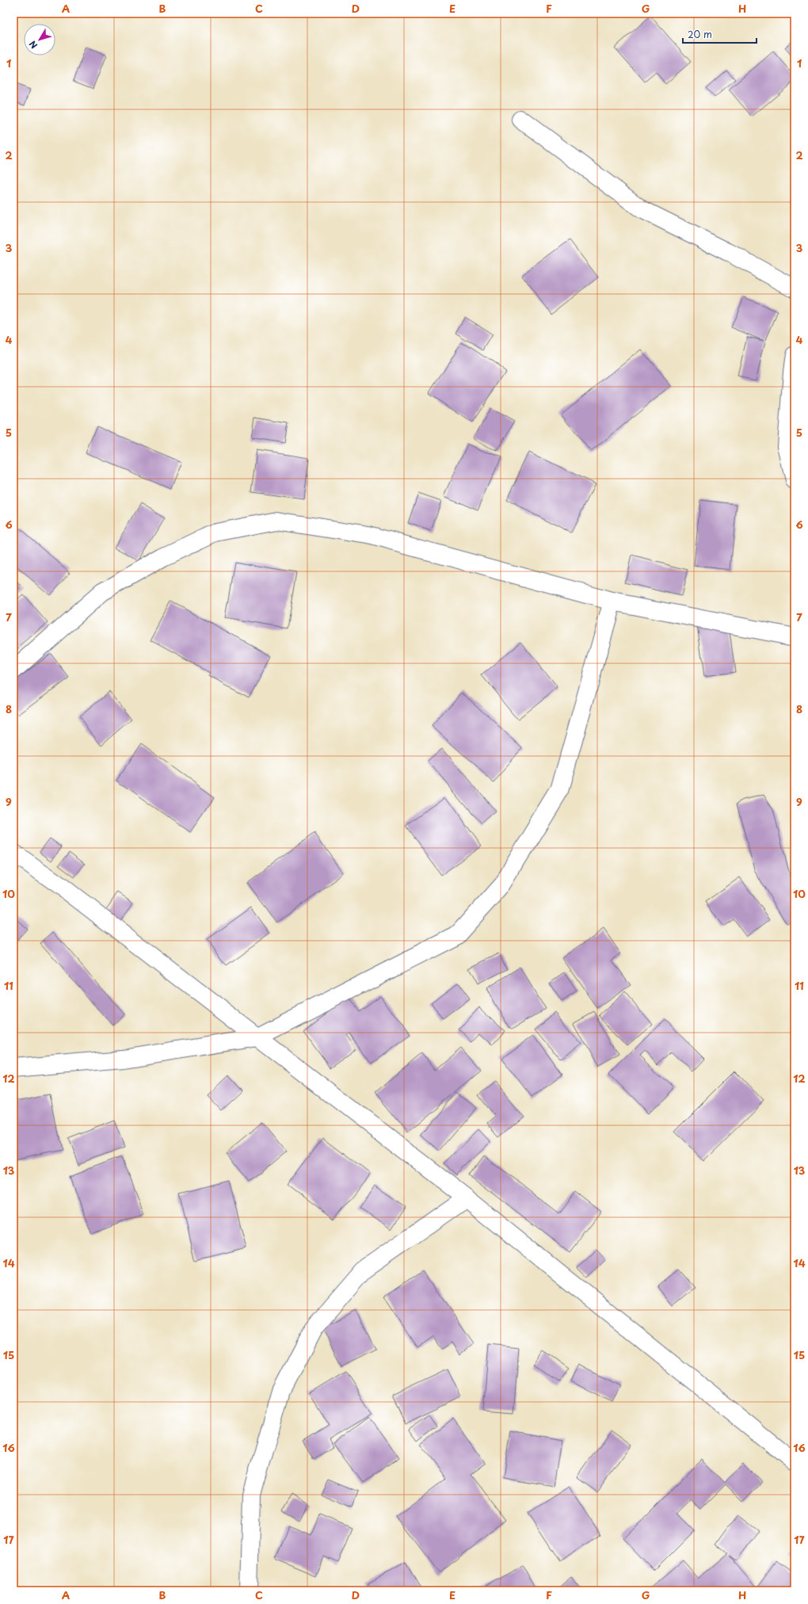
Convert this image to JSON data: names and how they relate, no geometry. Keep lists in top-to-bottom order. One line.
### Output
{"scale_bar":"20 m","north":"bottom left","grid":{"columns":["A","B","C","D","E","F","G","H"],"rows":["1","2","3","4","5","6","7","8","9","10","11","12","13","14","15","16","17"]}}
